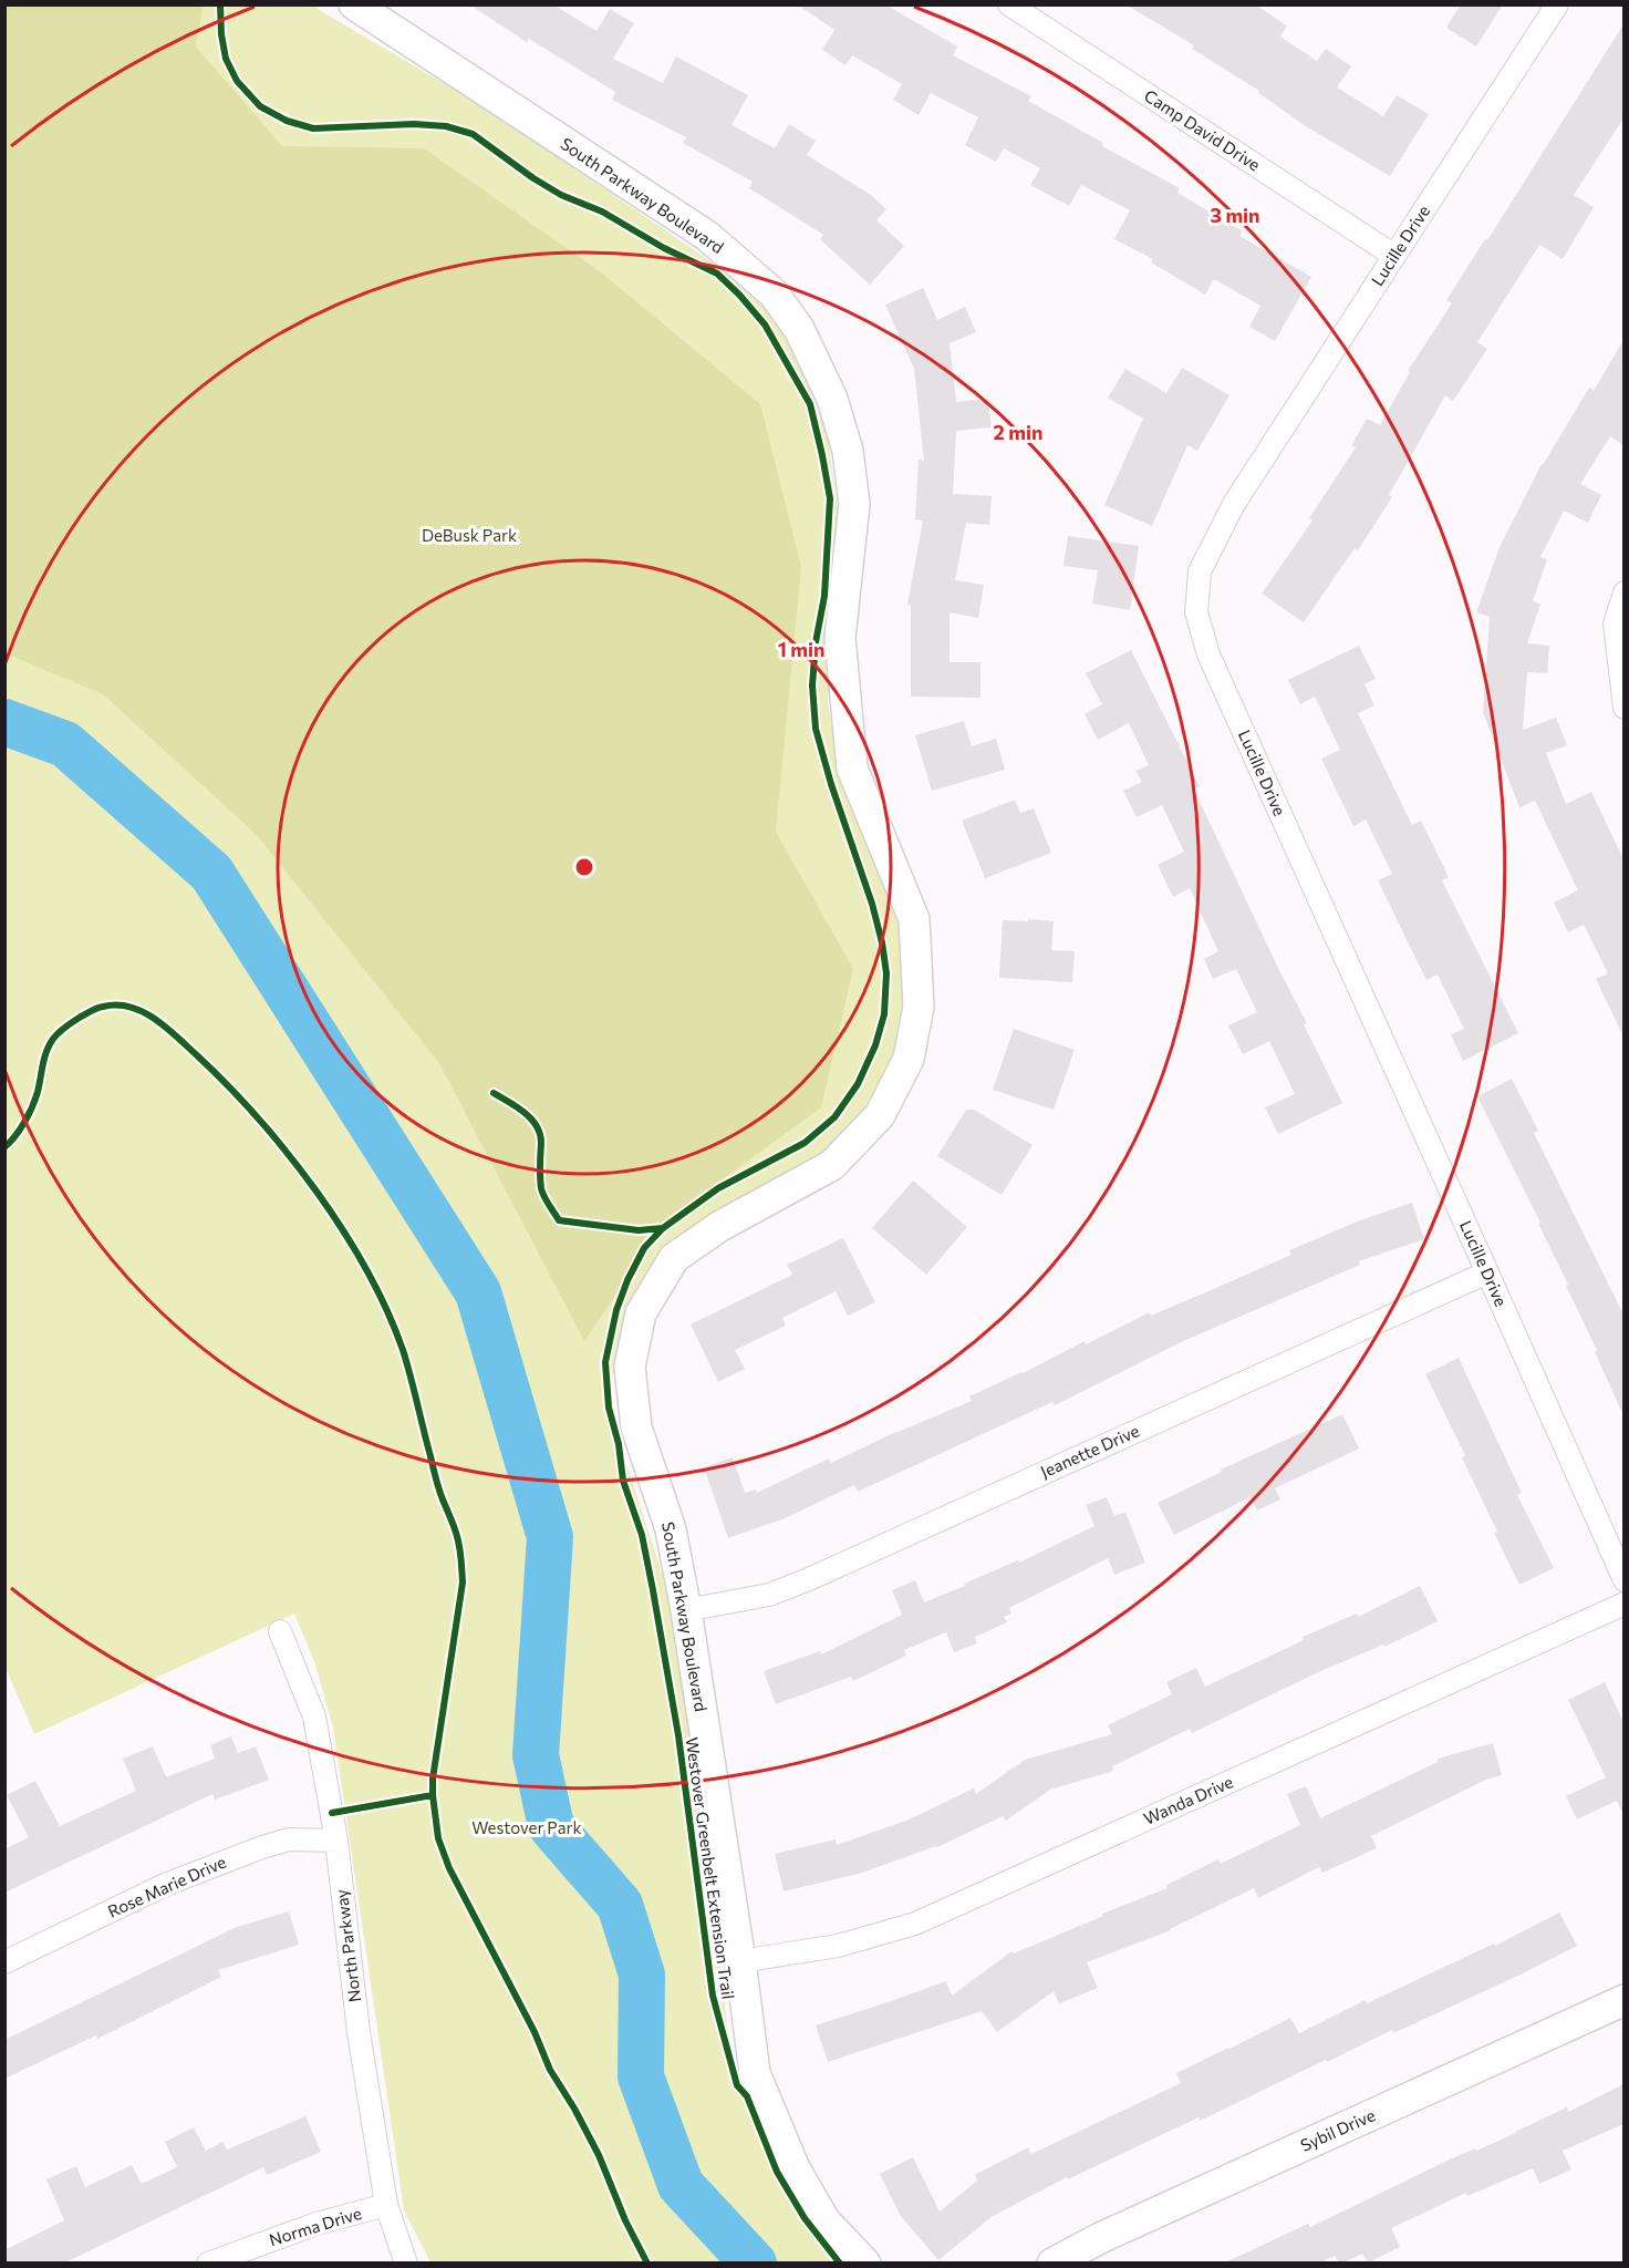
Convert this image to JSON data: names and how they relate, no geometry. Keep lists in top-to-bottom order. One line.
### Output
{"streets":{"street":["Camp David Drive","South Parkway Boulevard","Lucille Drive","Jeanette Drive","Wanda Drive","Rose Marie Drive","North Parkway","Sybil Drive","Norma Drive"],"cycle path":["Westover Greenbelt Extension Trail"]},"crossings":[["Camp David Drive","Lucille Drive"],["South Parkway Boulevard","Jeanette Drive"],["South Parkway Boulevard","Wanda Drive"],["Lucille Drive","Jeanette Drive"],["Rose Marie Drive","North Parkway"],["North Parkway","Norma Drive"]],"parks":["DeBusk Park","Westover Park"],"rings":["3 min","2 min","1 min"]}
